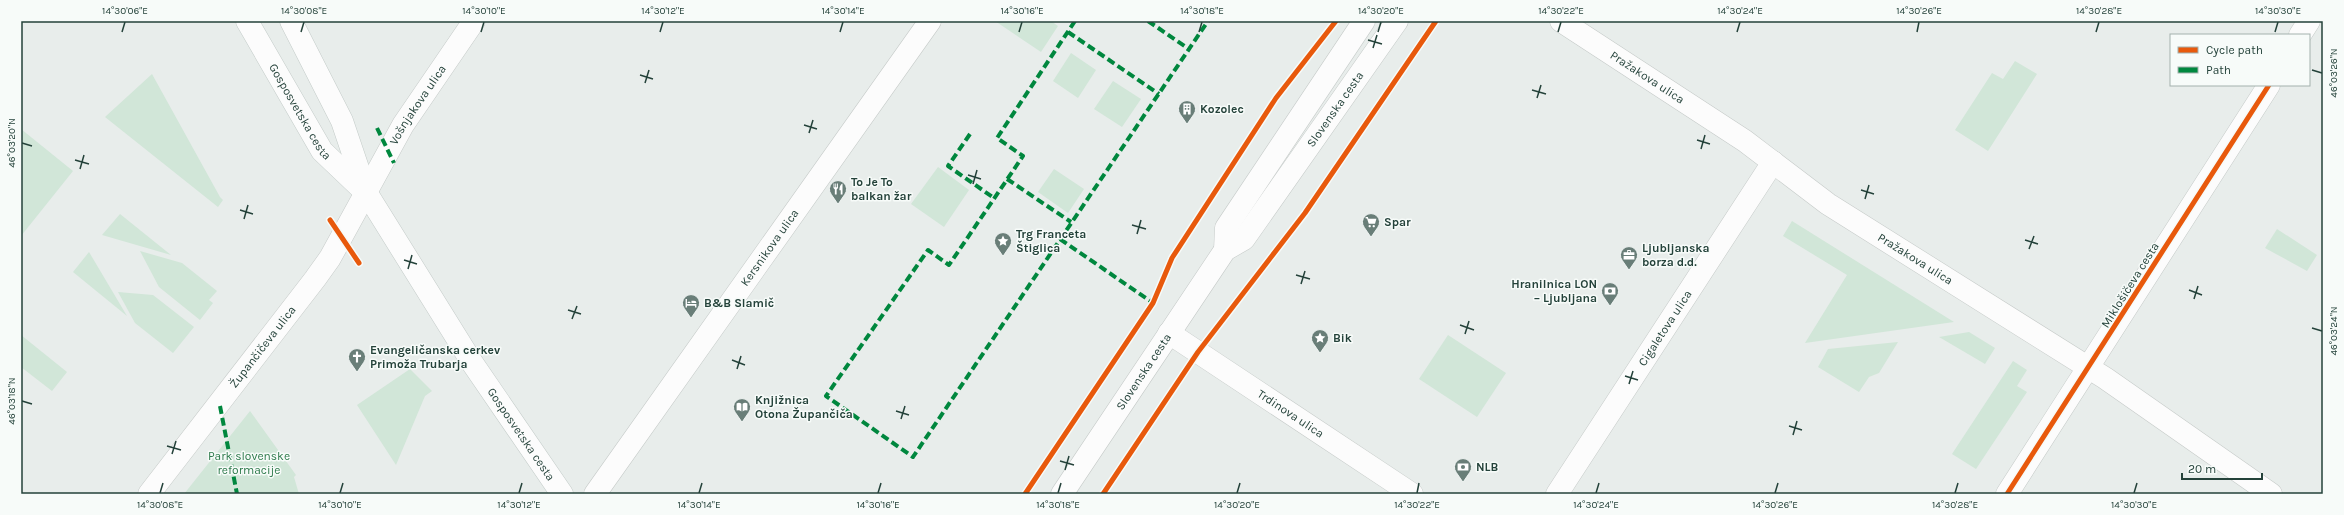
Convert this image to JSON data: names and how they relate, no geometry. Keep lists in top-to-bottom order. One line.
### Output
{"streets":{"street":["Pražakova ulica","Vošnjakova ulica","Slovenska cesta","Gosposvetska cesta","Kersnikova ulica","Miklošičeva cesta","Cigaletova ulica","Župančičeva ulica","Trdinova ulica"]},"crossings":[["Pražakova ulica","Miklošičeva cesta"],["Pražakova ulica","Cigaletova ulica"],["Vošnjakova ulica","Gosposvetska cesta"],["Vošnjakova ulica","Župančičeva ulica"],["Slovenska cesta","Trdinova ulica"],["Gosposvetska cesta","Župančičeva ulica"]],"parks":["Park slovenske reformacije"],"places":{"building":["Kozolec"],"restaurant":["To Je To balkan žar"],"supermarket":["Spar"],"place":["Trg Franceta Štiglica","Bik"],"office":["Ljubljanska borza d.d."],"bank":["Hranilnica LON – Ljubljana","NLB"],"hotel":["B&B Slamič"],"church":["Evangeličanska cerkev Primoža Trubarja"],"library":["Knjižnica Otona Župančiča"]},"legend":["Cycle path","Path"],"scale_bar":"20 m","coordinates":["14°30'06\"E","14°30'08\"E","14°30'10\"E","14°30'12\"E","14°30'14\"E","14°30'16\"E","14°30'18\"E","14°30'20\"E","14°30'22\"E","14°30'24\"E","14°30'26\"E","14°30'28\"E","14°30'30\"E","46°03'26\"N","46°03'20\"N","46°03'24\"N","46°03'18\"N"]}
